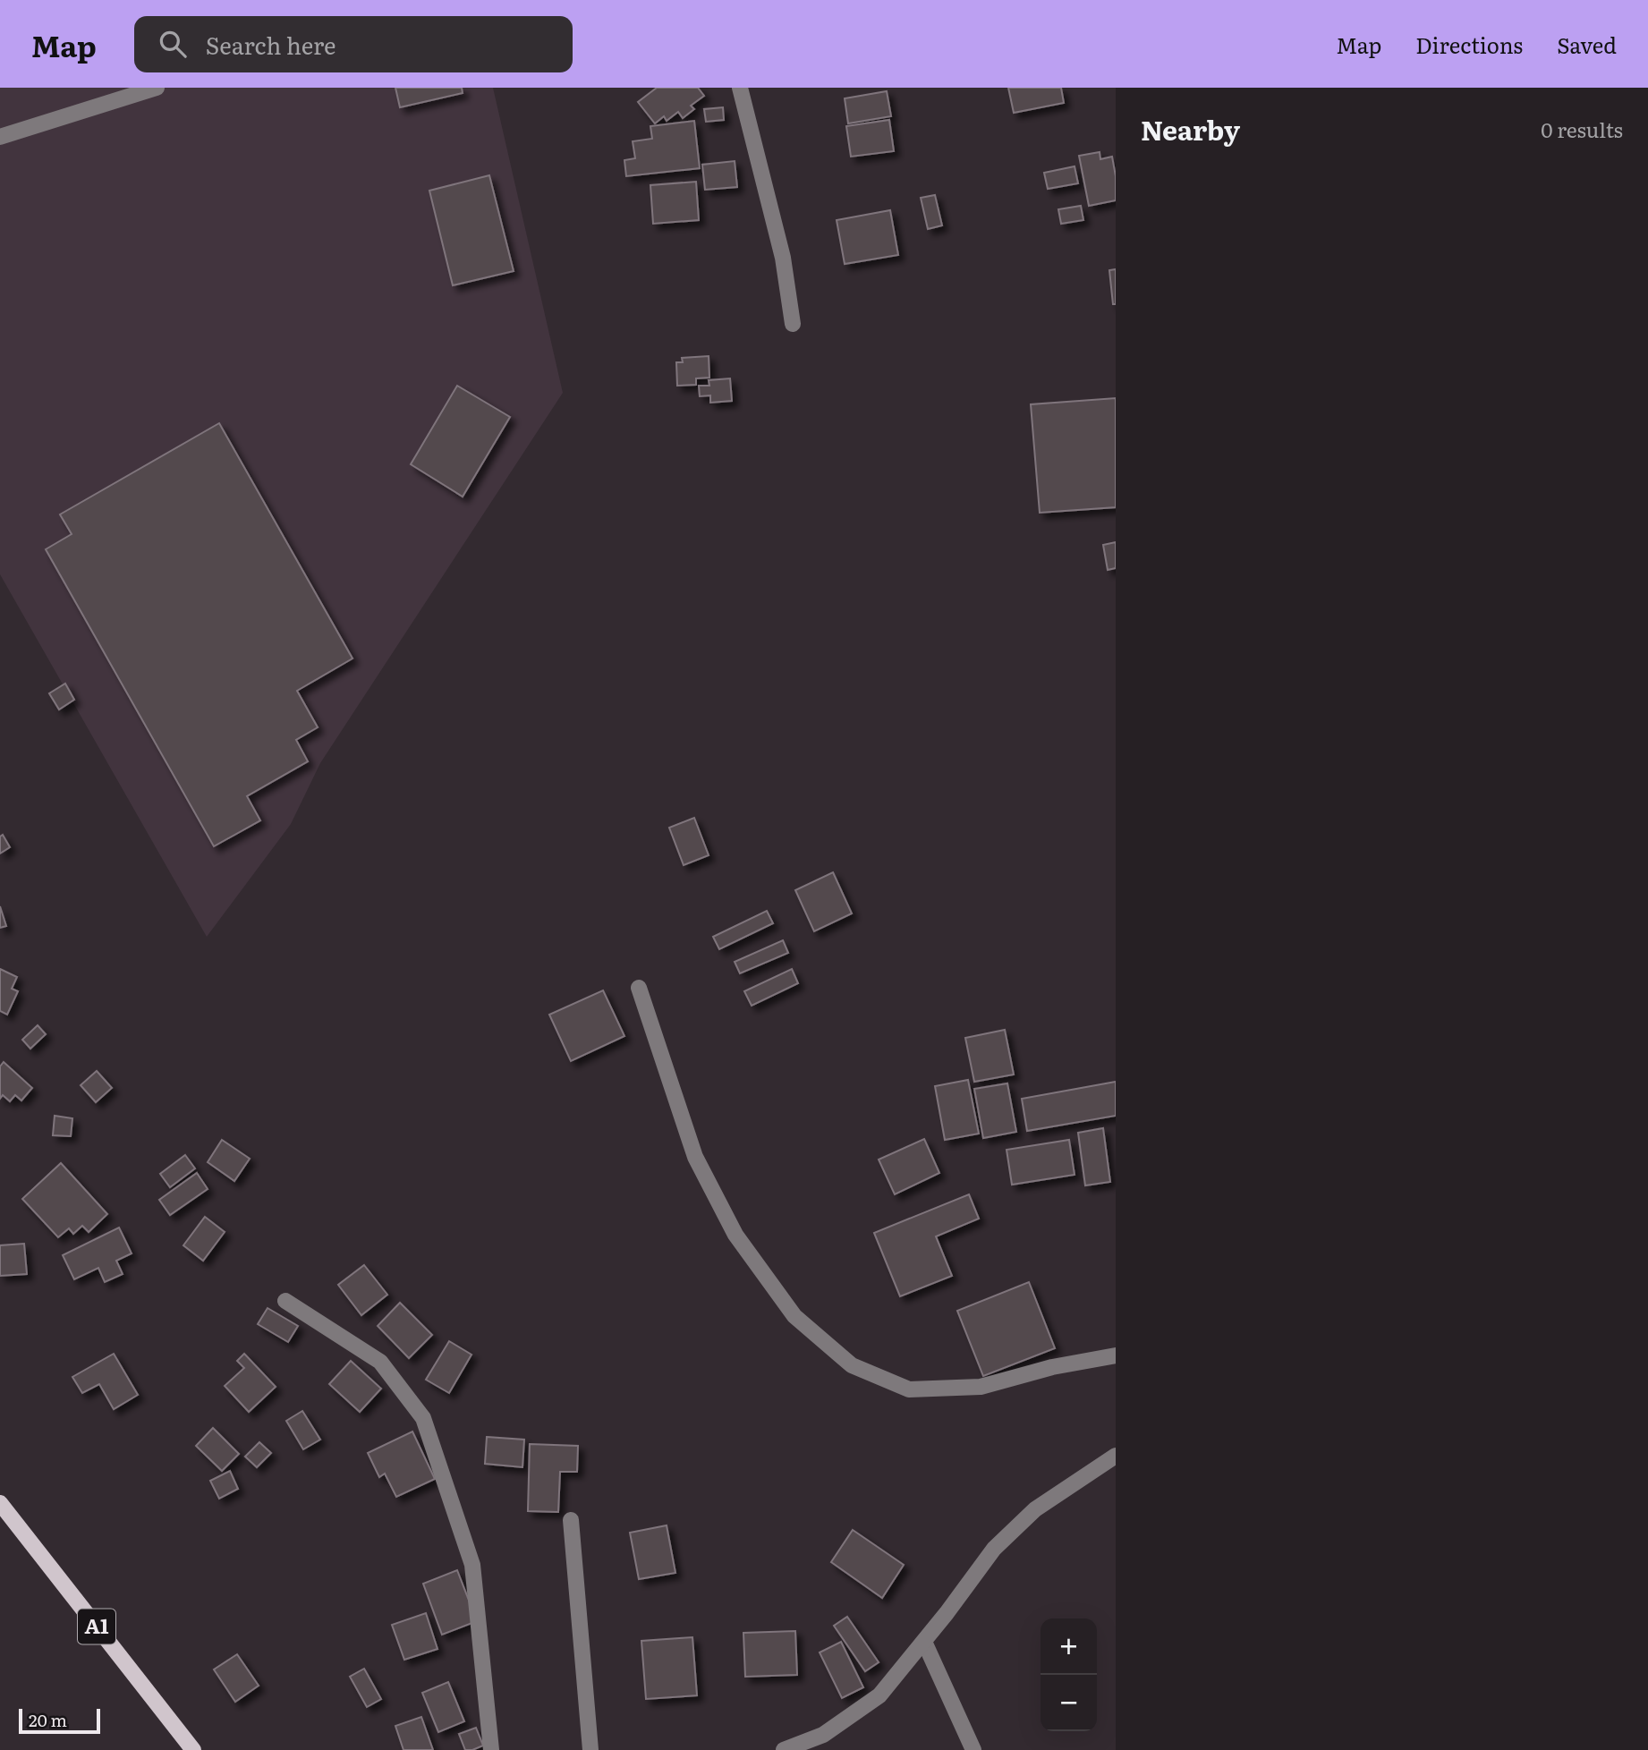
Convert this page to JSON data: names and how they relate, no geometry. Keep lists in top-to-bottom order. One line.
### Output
{"streets":{"main road":["A1"]},"scale_bar":"20 m","page":{"header":"Map","search":"Search here","nav":["Map","Directions","Saved"],"heading":["Nearby","0 results"],"map_buttons":["+","−"],"scale":"20 m"}}
